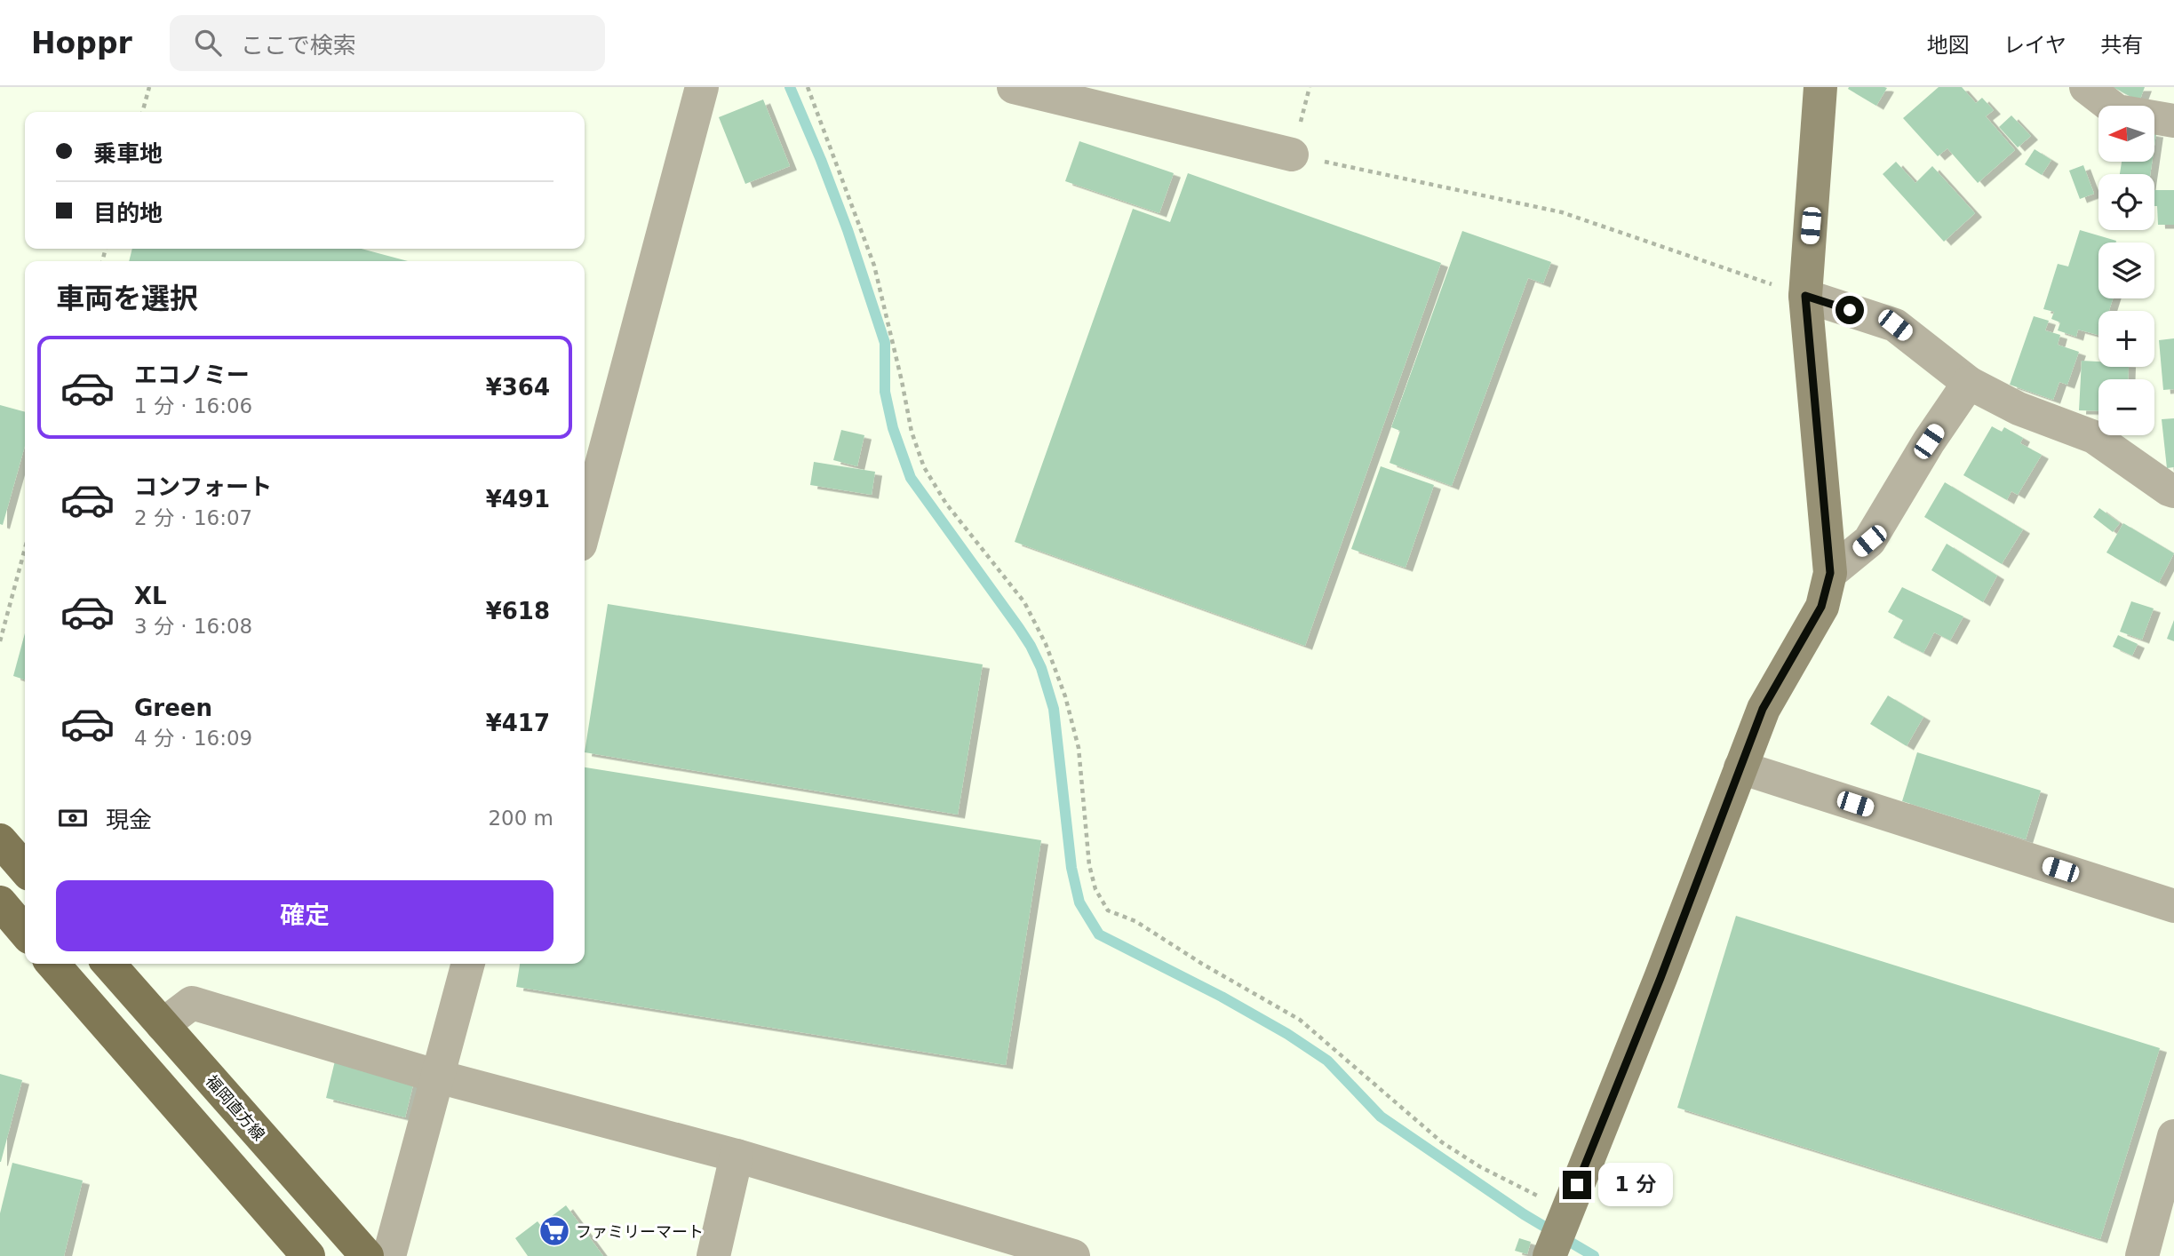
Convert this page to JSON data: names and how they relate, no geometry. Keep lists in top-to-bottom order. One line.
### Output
{"streets":{"main road":["福岡直方線"]},"places":{"supermarket":["ファミリーマート"]},"north":"left","page":{"header":"Hoppr","search":"ここで検索","nav":["地図","レイヤ","共有"],"map_buttons":["+","−"],"banner":["乗車地","目的地"],"heading":"車両を選択","list":[{"name":"エコノミー","note":"1 分 · 16:06","value":"¥364"},{"name":"コンフォート","note":"2 分 · 16:07","value":"¥491"},{"name":"XL","note":"3 分 · 16:08","value":"¥618"},{"name":"Green","note":"4 分 · 16:09","value":"¥417"}],"pay":["現金","200 m"],"buttons":"確定","bubble":"1 分"}}
